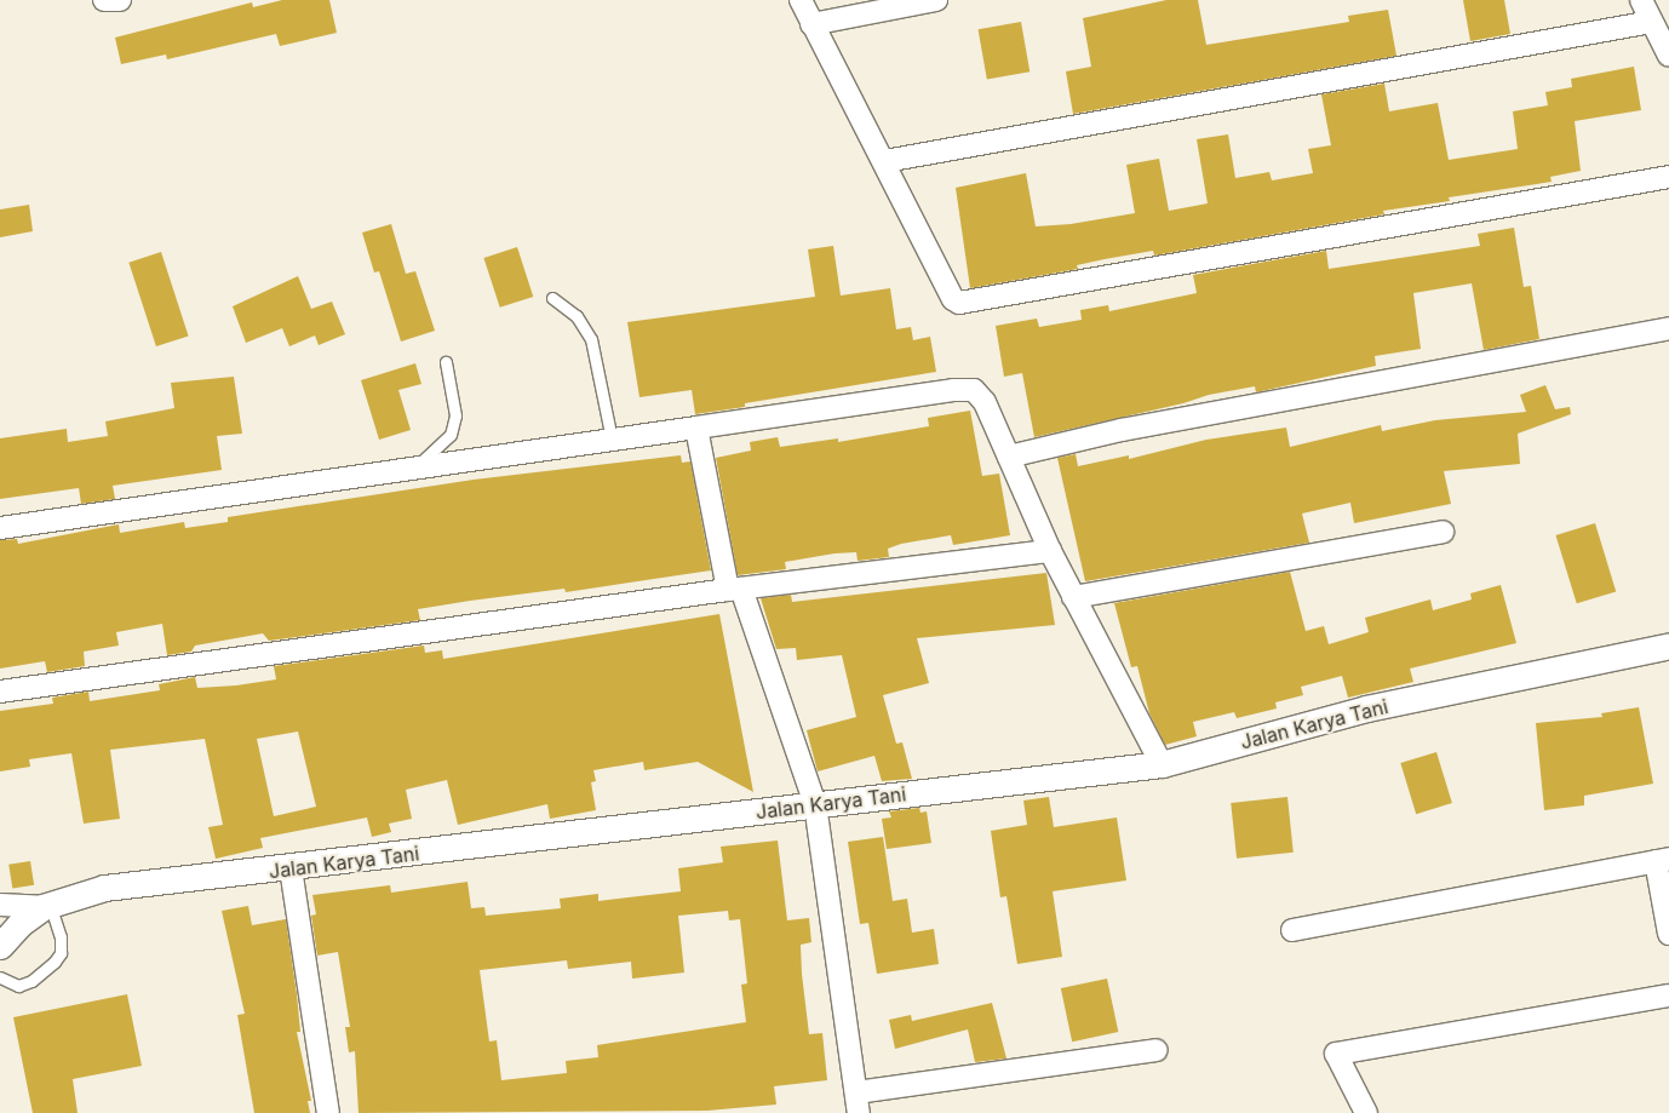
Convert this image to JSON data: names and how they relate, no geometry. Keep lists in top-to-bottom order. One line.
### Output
{"streets":{"street":["Jalan Karya Tani"]}}
